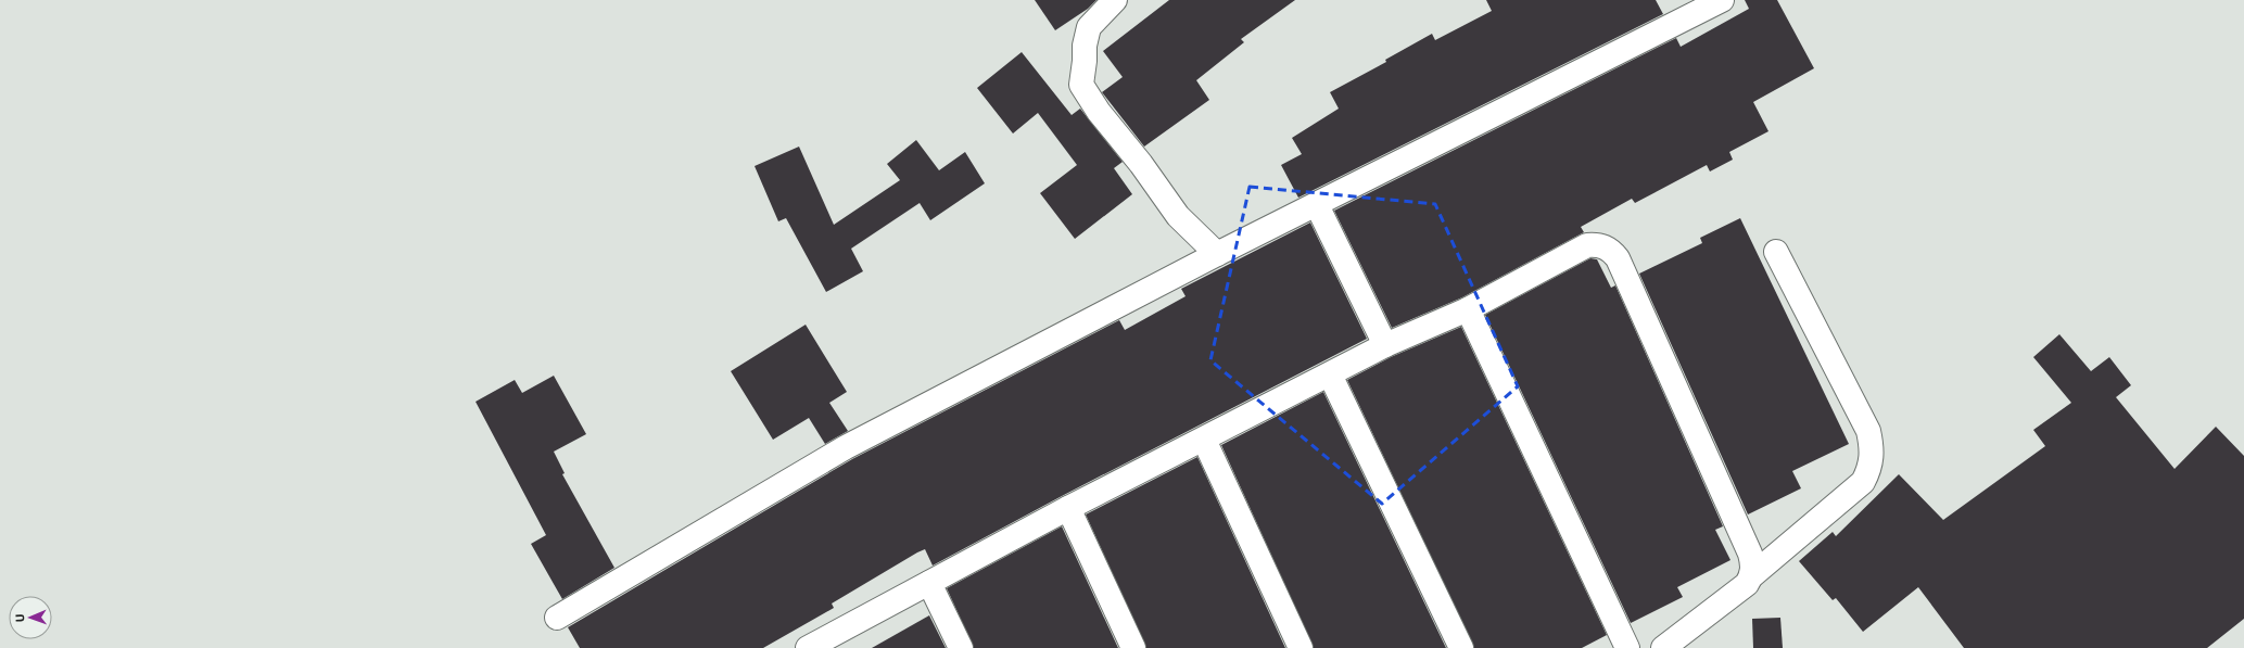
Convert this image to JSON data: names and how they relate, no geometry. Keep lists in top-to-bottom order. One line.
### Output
{"north":"left"}
